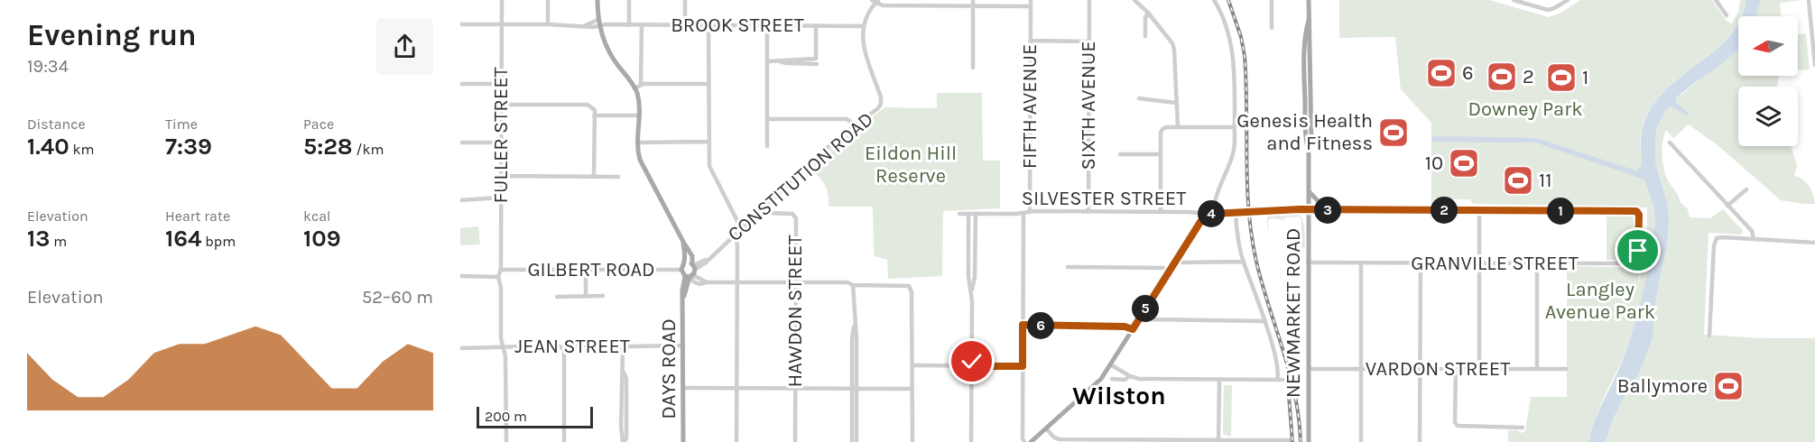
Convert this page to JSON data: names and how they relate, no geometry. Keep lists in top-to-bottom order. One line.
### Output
{"streets":{"main road":["SILVESTER STREET","NEWMARKET ROAD","DAYS ROAD"],"street":["BROOK STREET","SIXTH AVENUE","FIFTH AVENUE","FULLER STREET","CONSTITUTION ROAD","GRANVILLE STREET","GILBERT ROAD","HAWDON STREET","JEAN STREET","VARDON STREET"]},"crossings":[["BROOK STREET","FULLER STREET"],["BROOK STREET","CONSTITUTION ROAD"],["SIXTH AVENUE","SILVESTER STREET"],["FIFTH AVENUE","SILVESTER STREET"],["FULLER STREET","GILBERT ROAD"],["FULLER STREET","JEAN STREET"],["CONSTITUTION ROAD","HAWDON STREET"],["CONSTITUTION ROAD","DAYS ROAD"],["SILVESTER STREET","NEWMARKET ROAD"],["GRANVILLE STREET","NEWMARKET ROAD"],["NEWMARKET ROAD","VARDON STREET"],["JEAN STREET","DAYS ROAD"]],"districts":["Wilston"],"parks":["Downey Park","Eildon Hill Reserve","Langley Avenue Park"],"places":{"sports":["6","2","1","Genesis Health and Fitness","10","11","Ballymore"]},"scale_bar":"200 m","north":"left","page":{"heading":["Evening run","19:34"],"stats":[["Distance","1.40 km"],["Time","7:39"],["Pace","5:28 /km"],["Elevation","13 m"],["Heart rate","164 bpm"],["kcal","109"]],"pins":["2","3","1","4","5","6"],"chart":["Elevation","52–60 m"],"scale":"200 m"}}
